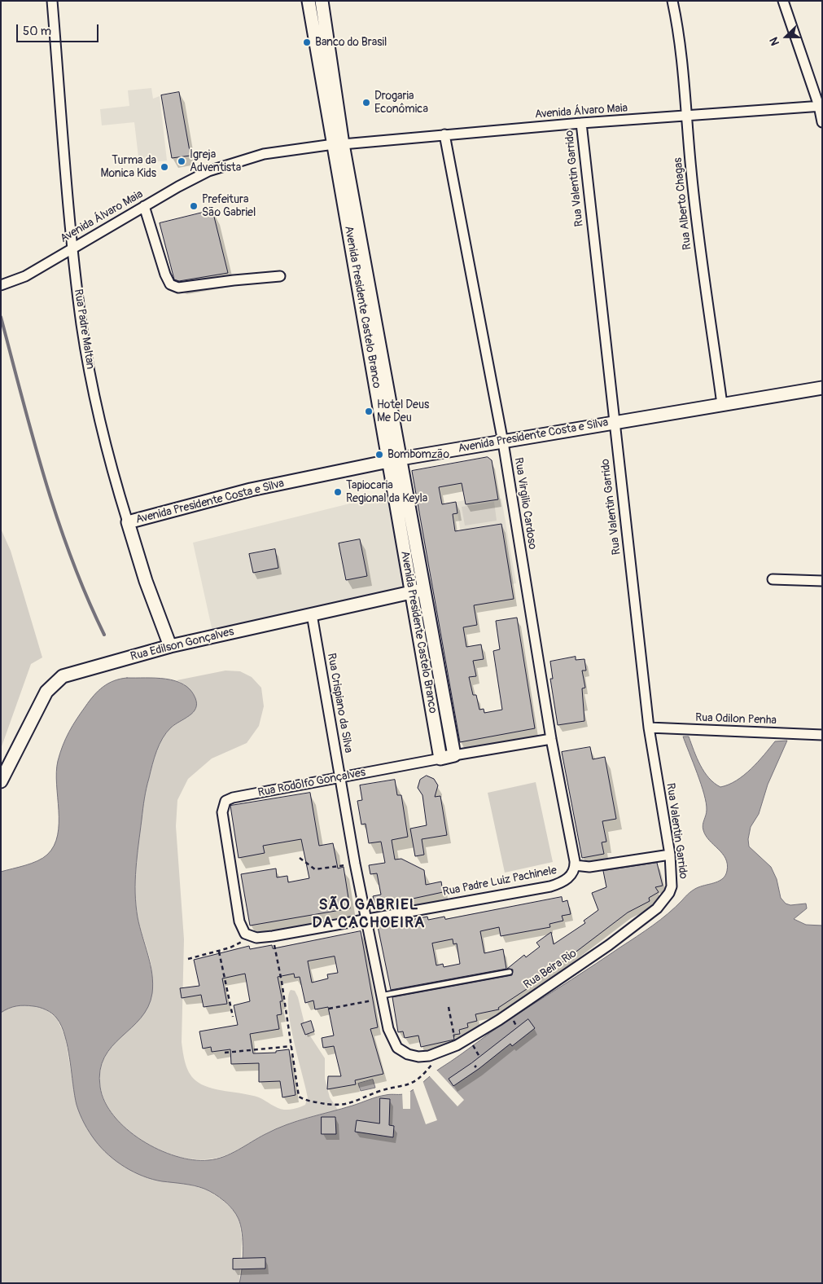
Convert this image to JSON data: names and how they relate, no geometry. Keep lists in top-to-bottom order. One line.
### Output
{"streets":{"street":["Avenida Álvaro Maia","Rua Valentin Garrido","Rua Alberto Chagas","Avenida Presidente Castelo Branco","Rua Padre Maltan","Avenida Presidente Costa e Silva","Rua Virgilio Cardoso","Rua Edilson Gonçalves","Rua Crispiano da Silva","Rua Odilon Penha","Rua Rodolfo Gonçalves","Rua Padre Luiz Pachinele","Rua Beira Rio"]},"crossings":[["Avenida Álvaro Maia","Rua Valentin Garrido"],["Avenida Álvaro Maia","Rua Alberto Chagas"],["Avenida Álvaro Maia","Avenida Presidente Castelo Branco"],["Avenida Álvaro Maia","Rua Padre Maltan"],["Avenida Álvaro Maia","Rua Virgilio Cardoso"],["Rua Valentin Garrido","Avenida Presidente Costa e Silva"],["Rua Valentin Garrido","Rua Odilon Penha"],["Rua Valentin Garrido","Rua Beira Rio"],["Rua Alberto Chagas","Avenida Presidente Costa e Silva"],["Avenida Presidente Castelo Branco","Avenida Presidente Costa e Silva"],["Avenida Presidente Castelo Branco","Rua Edilson Gonçalves"],["Avenida Presidente Castelo Branco","Rua Rodolfo Gonçalves"],["Rua Padre Maltan","Avenida Presidente Costa e Silva"],["Rua Padre Maltan","Rua Edilson Gonçalves"],["Avenida Presidente Costa e Silva","Rua Virgilio Cardoso"],["Rua Virgilio Cardoso","Rua Rodolfo Gonçalves"],["Rua Virgilio Cardoso","Rua Padre Luiz Pachinele"],["Rua Edilson Gonçalves","Rua Crispiano da Silva"],["Rua Crispiano da Silva","Rua Rodolfo Gonçalves"],["Rua Crispiano da Silva","Rua Padre Luiz Pachinele"],["Rua Crispiano da Silva","Rua Beira Rio"]],"districts":["SÃO GABRIEL DA CACHOEIRA"],"places":["Banco do Brasil","Drogaria Econômica","Igreja Adventista","Turma da Monica Kids","Prefeitura São Gabriel","Hotel Deus Me Deu","Bombomzão","Tapiocaria Regional da Keyla"],"scale_bar":"50 m","north":"left"}
